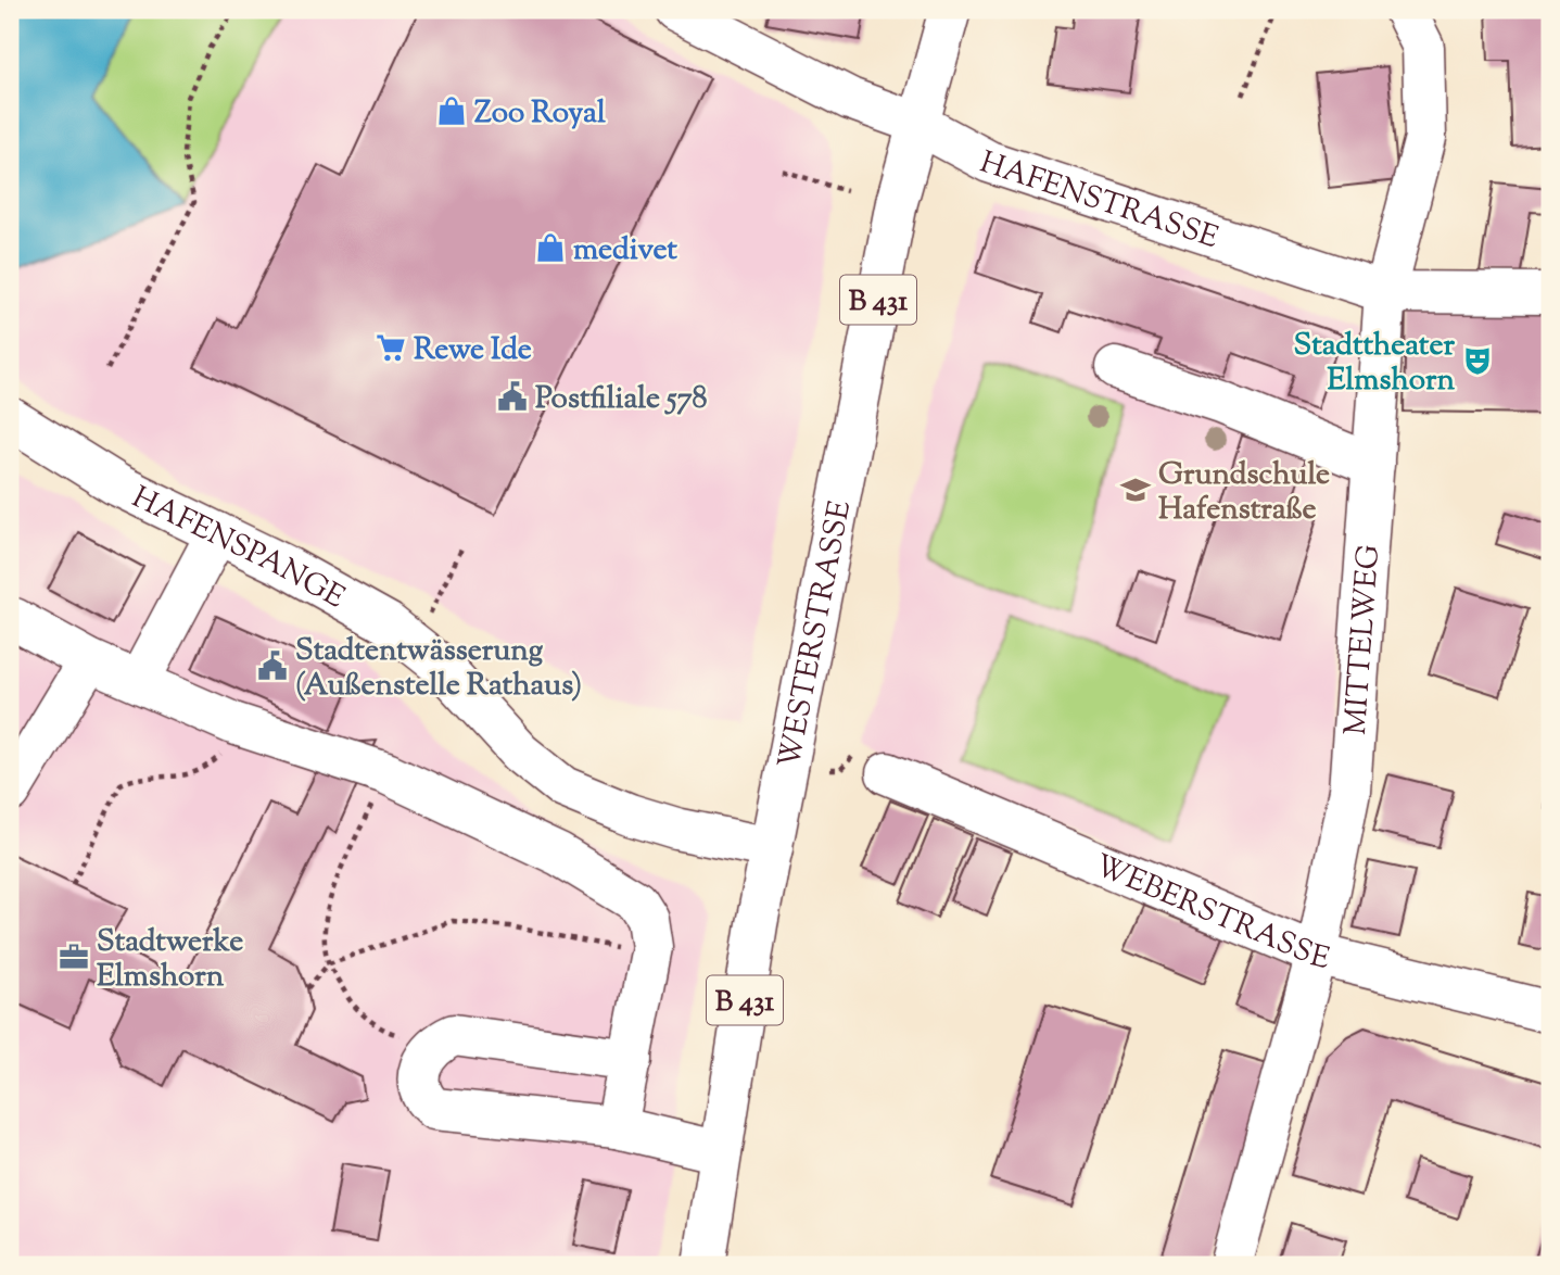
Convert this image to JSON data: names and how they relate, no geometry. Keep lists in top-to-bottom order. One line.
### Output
{"streets":{"street":["HAFENSTRASSE","B 431","HAFENSPANGE","WESTERSTRASSE","MITTELWEG","WEBERSTRASSE"]},"crossings":[["HAFENSTRASSE","WESTERSTRASSE"],["HAFENSTRASSE","MITTELWEG"],["HAFENSPANGE","WESTERSTRASSE"],["MITTELWEG","WEBERSTRASSE"]],"places":{"shop":["Zoo Royal","medivet"],"supermarket":["Rewe Ide"],"theatre":["Stadttheater Elmshorn"],"public building":["Postfiliale 578","Stadtentwässerung (Außenstelle Rathaus)"],"school or university":["Grundschule Hafenstraße"],"office":["Stadtwerke Elmshorn"]}}
